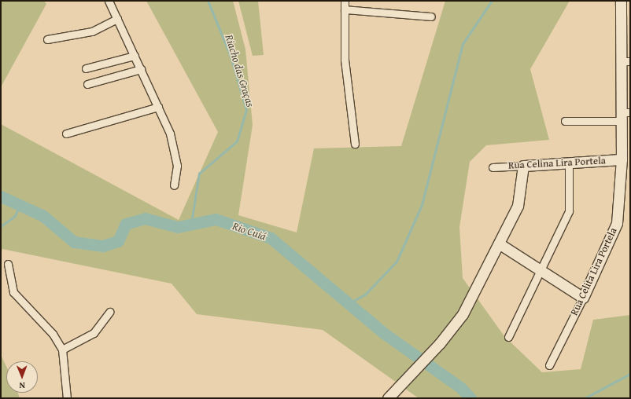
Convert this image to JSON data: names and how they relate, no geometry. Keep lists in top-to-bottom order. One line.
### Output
{"streets":{"main road":["Rua Celina Lira Portela","Rua Celita Lira Portela"]},"crossings":[["Rua Celina Lira Portela","Rua Celita Lira Portela"]],"water":["Riacho das Graças","Rio Cuiá"],"north":"bottom"}
